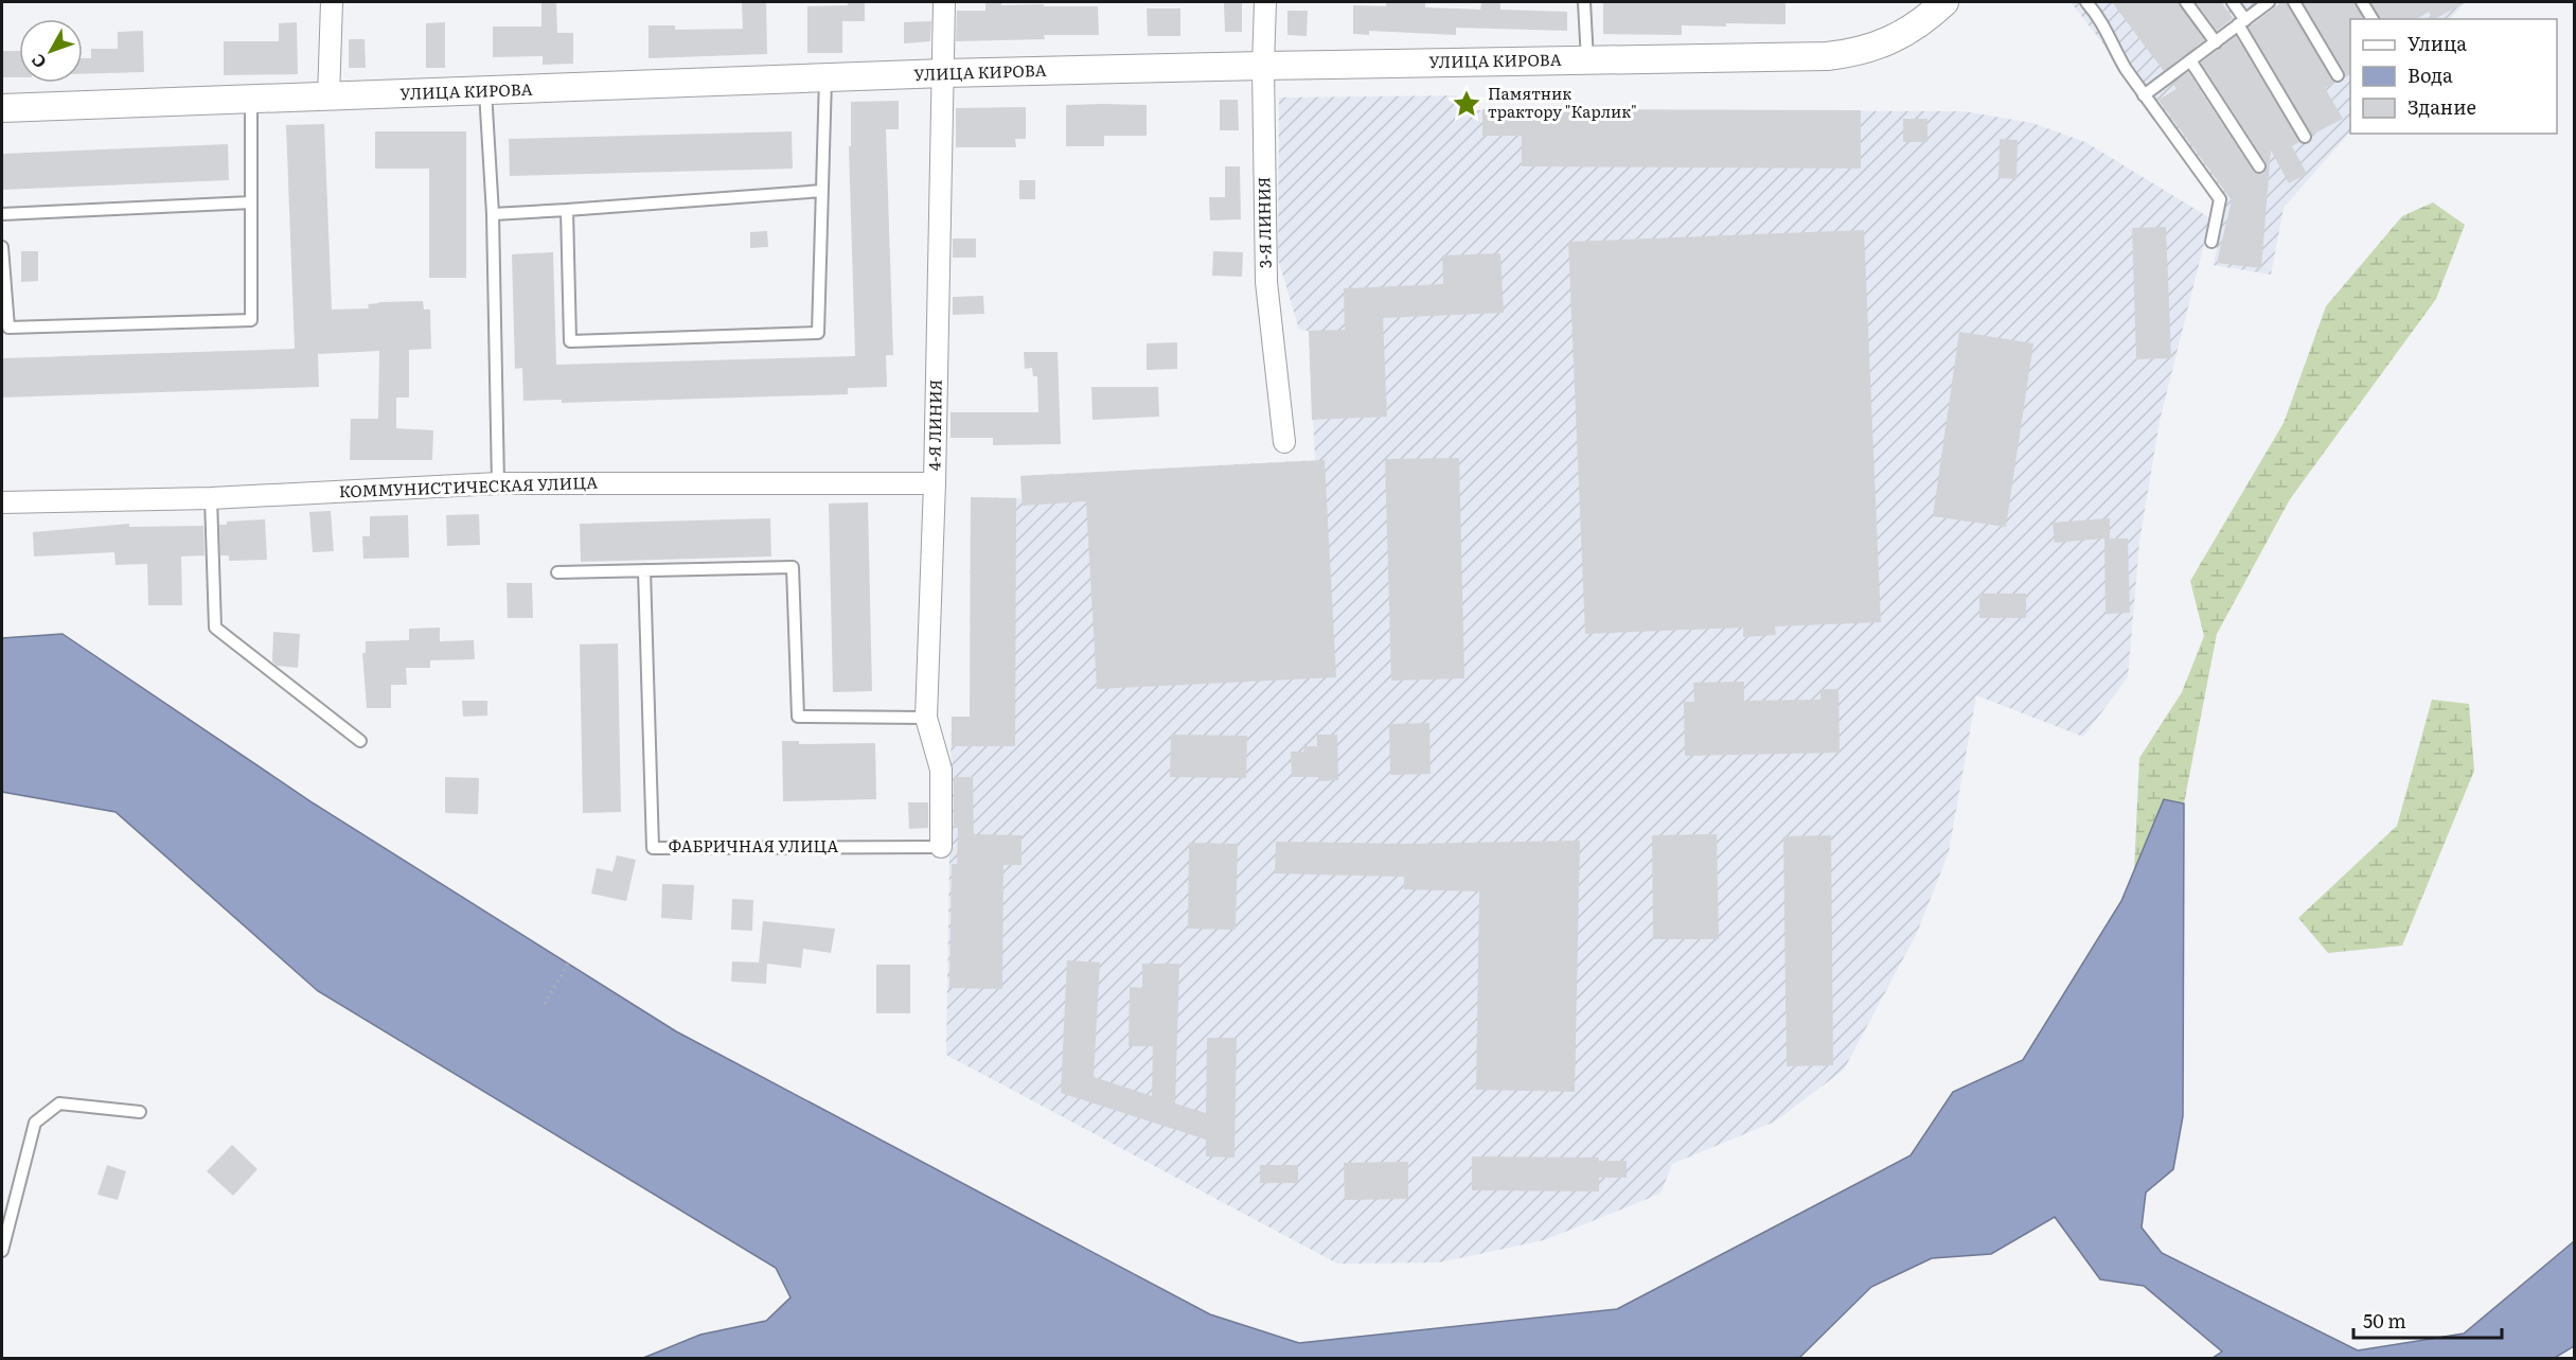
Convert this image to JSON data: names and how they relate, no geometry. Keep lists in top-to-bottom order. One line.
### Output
{"streets":{"street":["УЛИЦА КИРОВА","3-Я ЛИНИЯ","4-Я ЛИНИЯ","КОММУНИСТИЧЕСКАЯ УЛИЦА"],"lane":["ФАБРИЧНАЯ УЛИЦА"]},"crossings":[["УЛИЦА КИРОВА","3-Я ЛИНИЯ"],["УЛИЦА КИРОВА","4-Я ЛИНИЯ"],["4-Я ЛИНИЯ","КОММУНИСТИЧЕСКАЯ УЛИЦА"],["4-Я ЛИНИЯ","ФАБРИЧНАЯ УЛИЦА"]],"places":{"place":["Памятник трактору \"Карлик\""]},"legend":["Улица","Вода","Здание"],"scale_bar":"50 m","north":"bottom left"}
